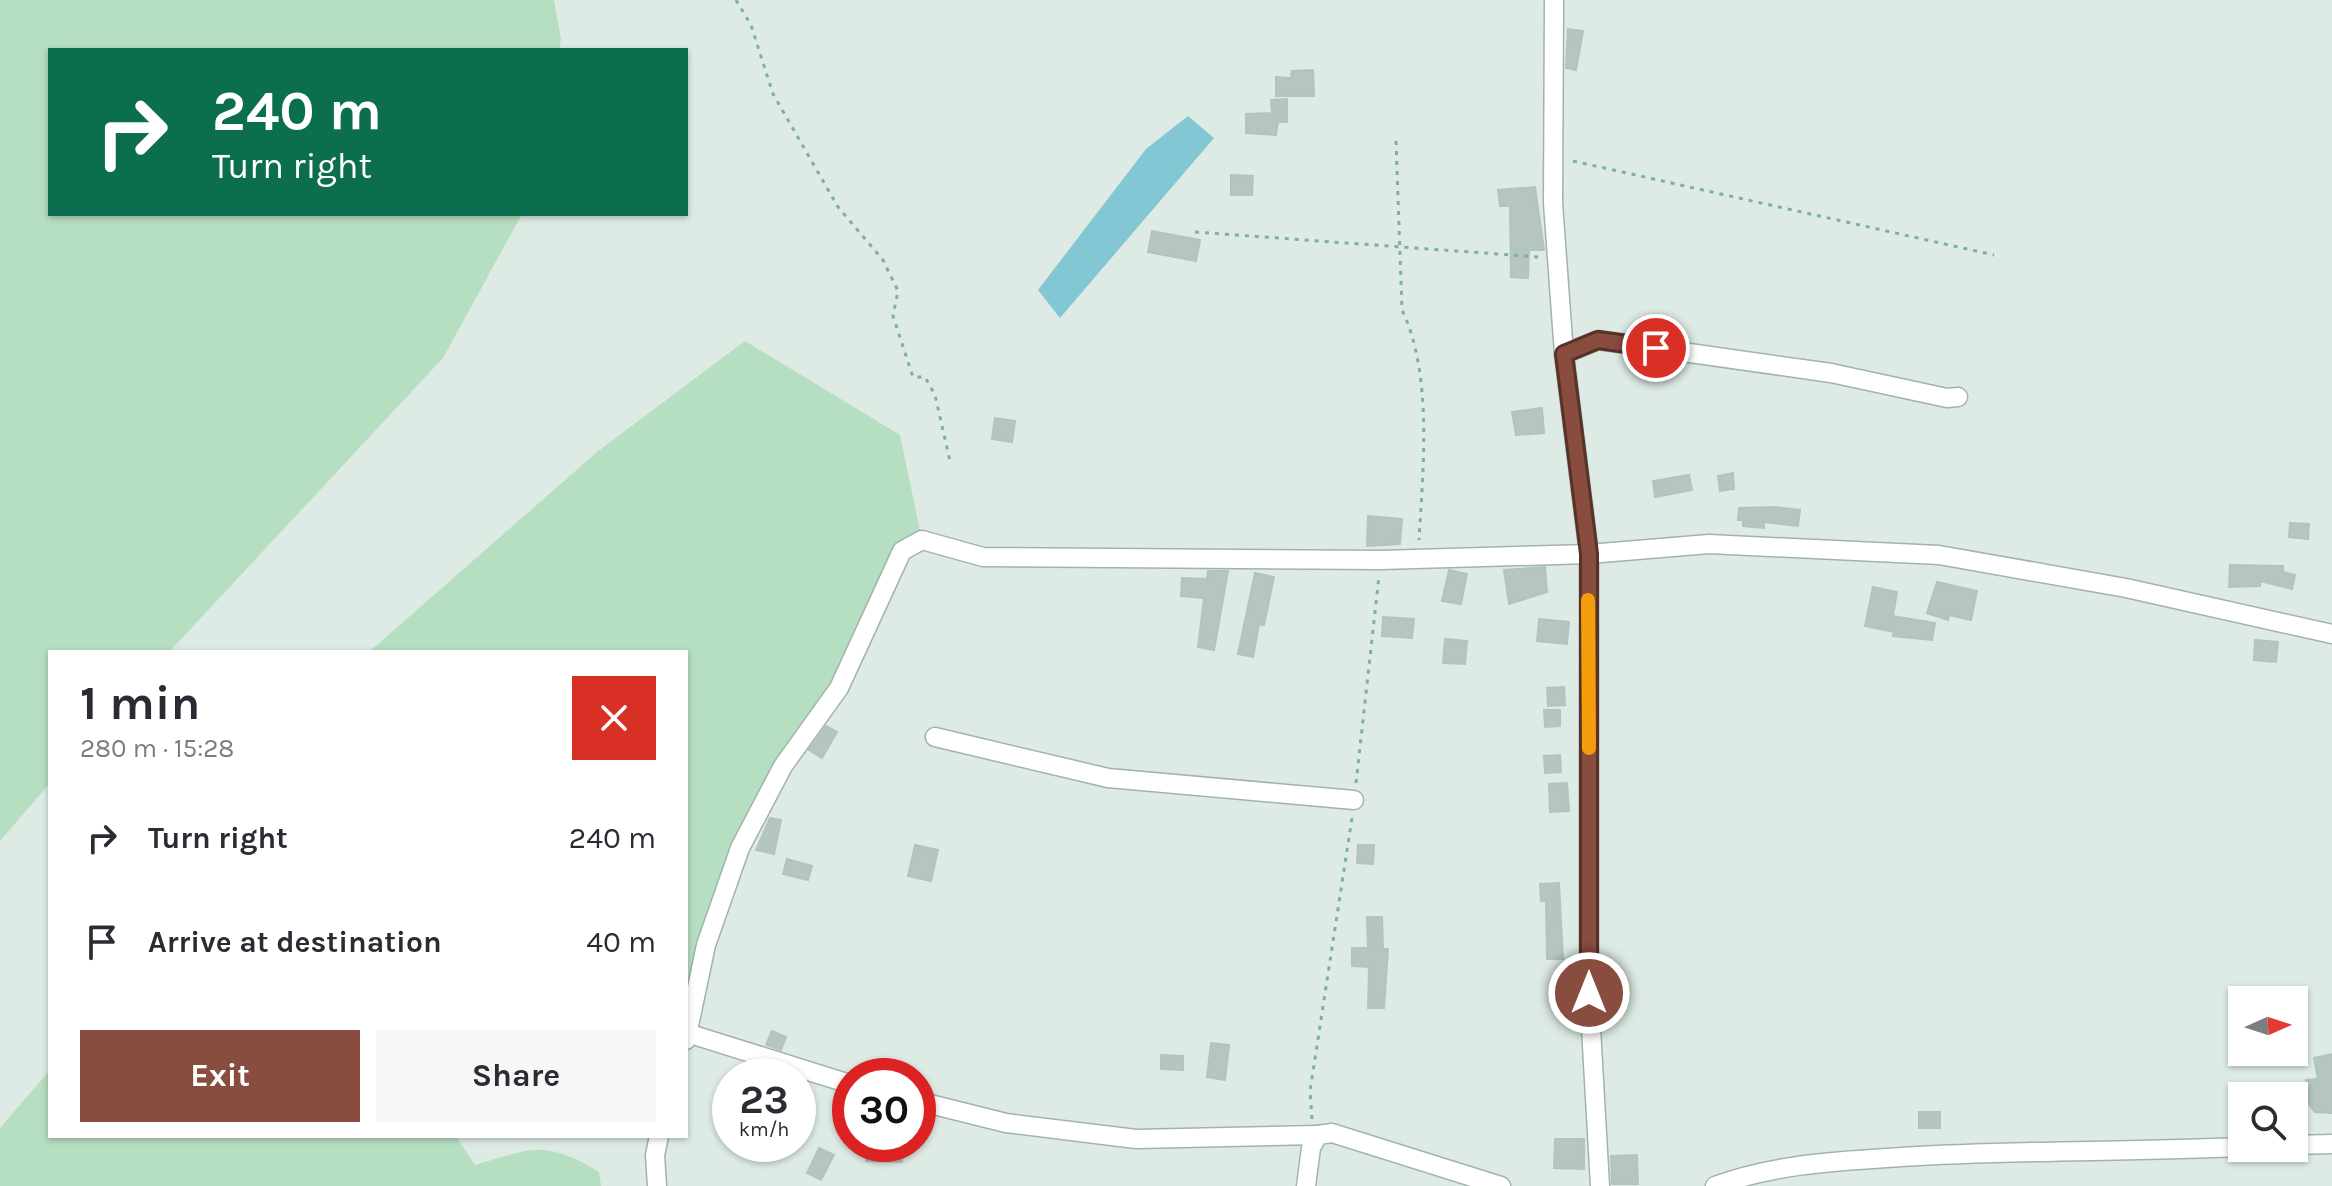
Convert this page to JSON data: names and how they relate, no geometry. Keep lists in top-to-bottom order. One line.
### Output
{"north":"right","page":{"turn":["240 m","Turn right"],"heading":["1 min","280 m · 15:28"],"list":[{"name":"Turn right","value":"240 m"},{"name":"Arrive at destination","value":"40 m"}],"buttons":["Exit","Share"],"speed":"23 km/h","limit":"30"}}
